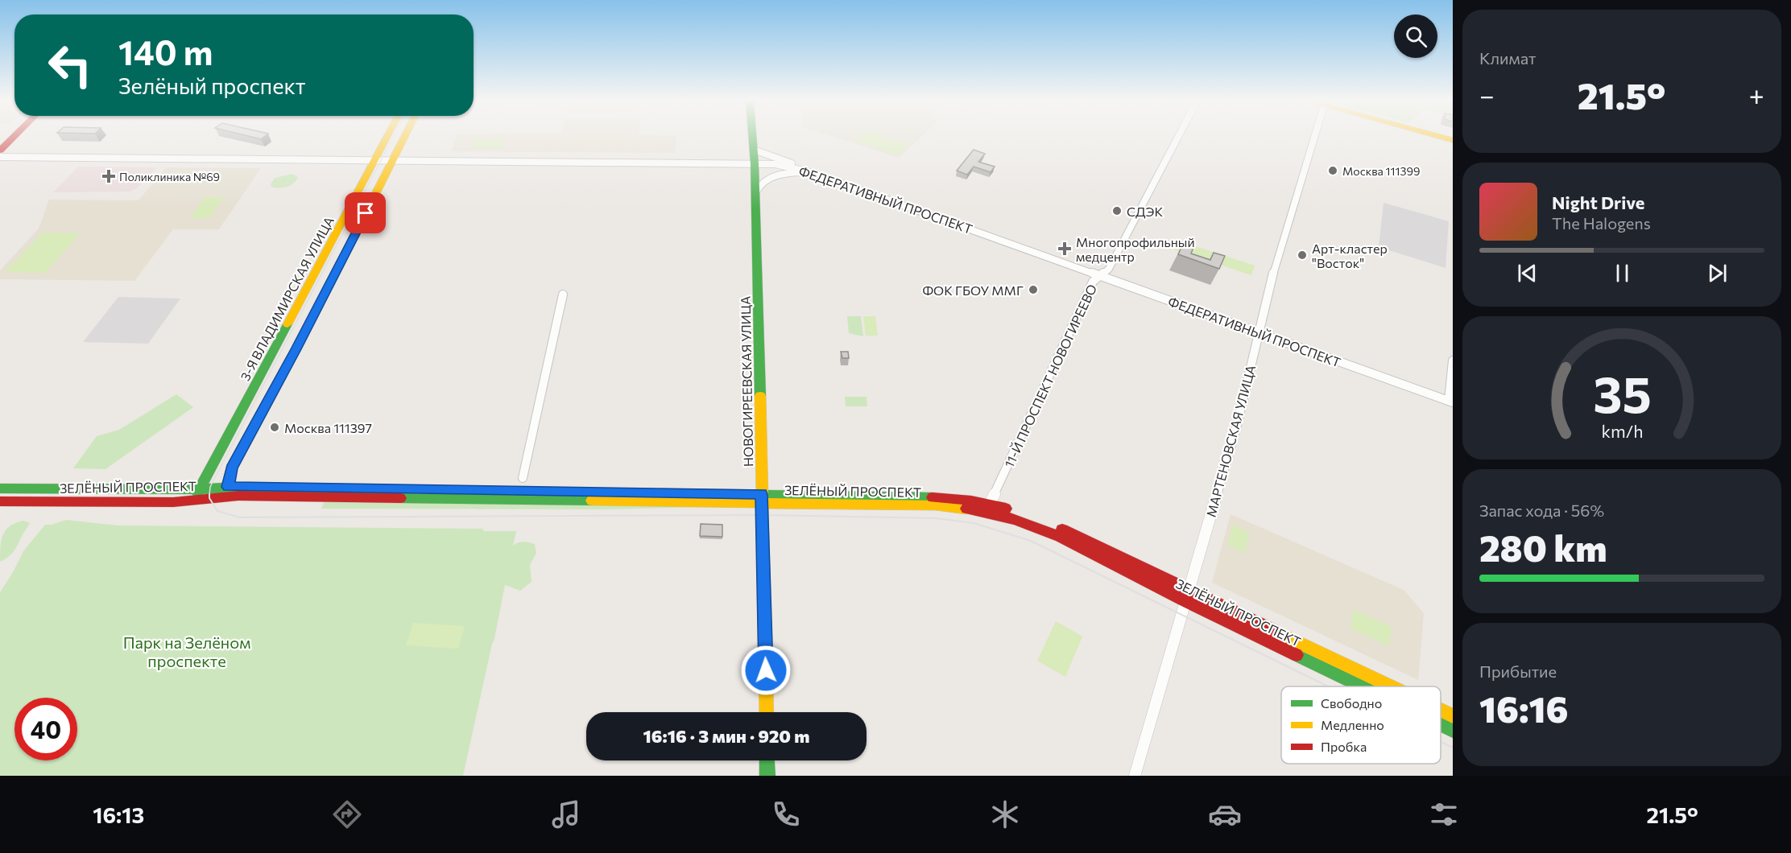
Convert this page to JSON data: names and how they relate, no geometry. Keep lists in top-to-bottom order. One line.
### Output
{"streets":{"main road":["3-Я ВЛАДИМИРСКАЯ УЛИЦА","НОВОГИРЕЕВСКАЯ УЛИЦА","ЗЕЛЁНЫЙ ПРОСПЕКТ"],"street":["ФЕДЕРАТИВНЫЙ ПРОСПЕКТ","11-Й ПРОСПЕКТ НОВОГИРЕЕВО","МАРТЕНОВСКАЯ УЛИЦА"]},"crossings":[["ФЕДЕРАТИВНЫЙ ПРОСПЕКТ","3-Я ВЛАДИМИРСКАЯ УЛИЦА"],["ФЕДЕРАТИВНЫЙ ПРОСПЕКТ","11-Й ПРОСПЕКТ НОВОГИРЕЕВО"],["ФЕДЕРАТИВНЫЙ ПРОСПЕКТ","НОВОГИРЕЕВСКАЯ УЛИЦА"],["ФЕДЕРАТИВНЫЙ ПРОСПЕКТ","МАРТЕНОВСКАЯ УЛИЦА"],["3-Я ВЛАДИМИРСКАЯ УЛИЦА","ЗЕЛЁНЫЙ ПРОСПЕКТ"],["11-Й ПРОСПЕКТ НОВОГИРЕЕВО","ЗЕЛЁНЫЙ ПРОСПЕКТ"],["НОВОГИРЕЕВСКАЯ УЛИЦА","ЗЕЛЁНЫЙ ПРОСПЕКТ"],["МАРТЕНОВСКАЯ УЛИЦА","ЗЕЛЁНЫЙ ПРОСПЕКТ"]],"parks":["Парк на Зелёном проспекте"],"places":{"other":["Москва 111399","СДЭК","Арт-кластер \"Восток\"","ФОК ГБОУ ММГ","Москва 111397"],"health":["Поликлиника №69","Многопрофильный медцентр"]},"legend":["Свободно","Медленно","Пробка"],"page":{"tile":["Климат",["Запас хода · 56%","280 km"],["Прибытие","16:16"]],"turn":["140 m","Зелёный проспект"],"heat":["−","21.5°","+"],"song":["Night Drive","The Halogens"],"limit":"40","trip":"16:16 · 3 мин · 920 m","tabs":["16:13","21.5°"],"gauge":["35","km/h"]}}
